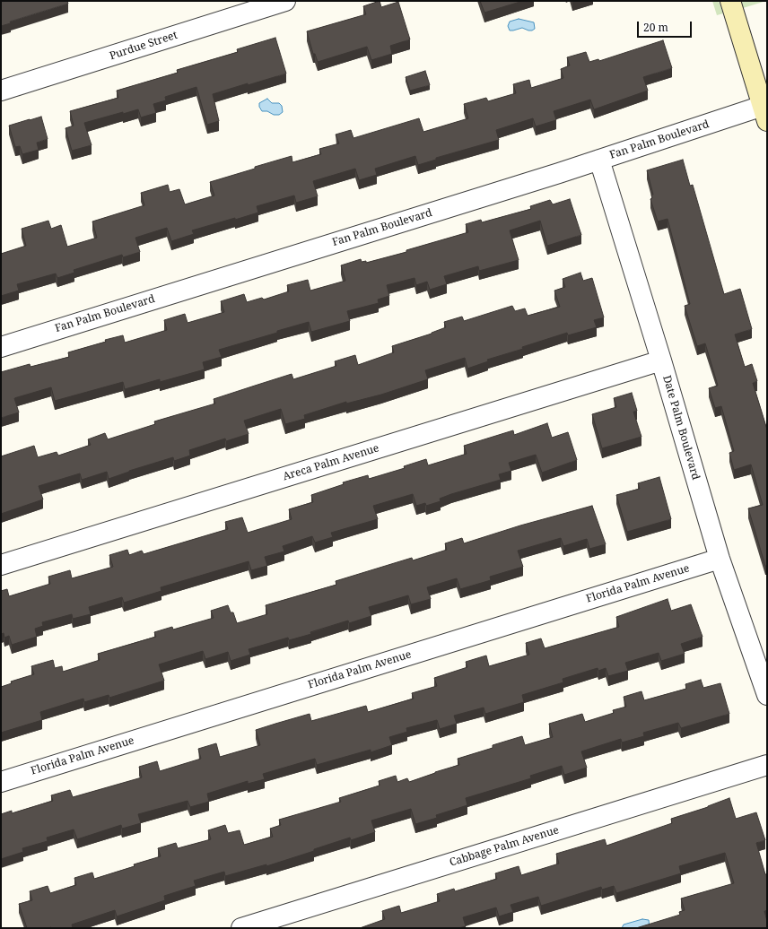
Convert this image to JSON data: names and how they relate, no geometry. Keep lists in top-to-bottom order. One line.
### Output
{"streets":{"street":["Purdue Street","Fan Palm Boulevard","Date Palm Boulevard","Areca Palm Avenue","Florida Palm Avenue","Cabbage Palm Avenue"]},"crossings":[["Fan Palm Boulevard","Date Palm Boulevard"],["Date Palm Boulevard","Areca Palm Avenue"],["Date Palm Boulevard","Florida Palm Avenue"]],"scale_bar":"20 m"}
